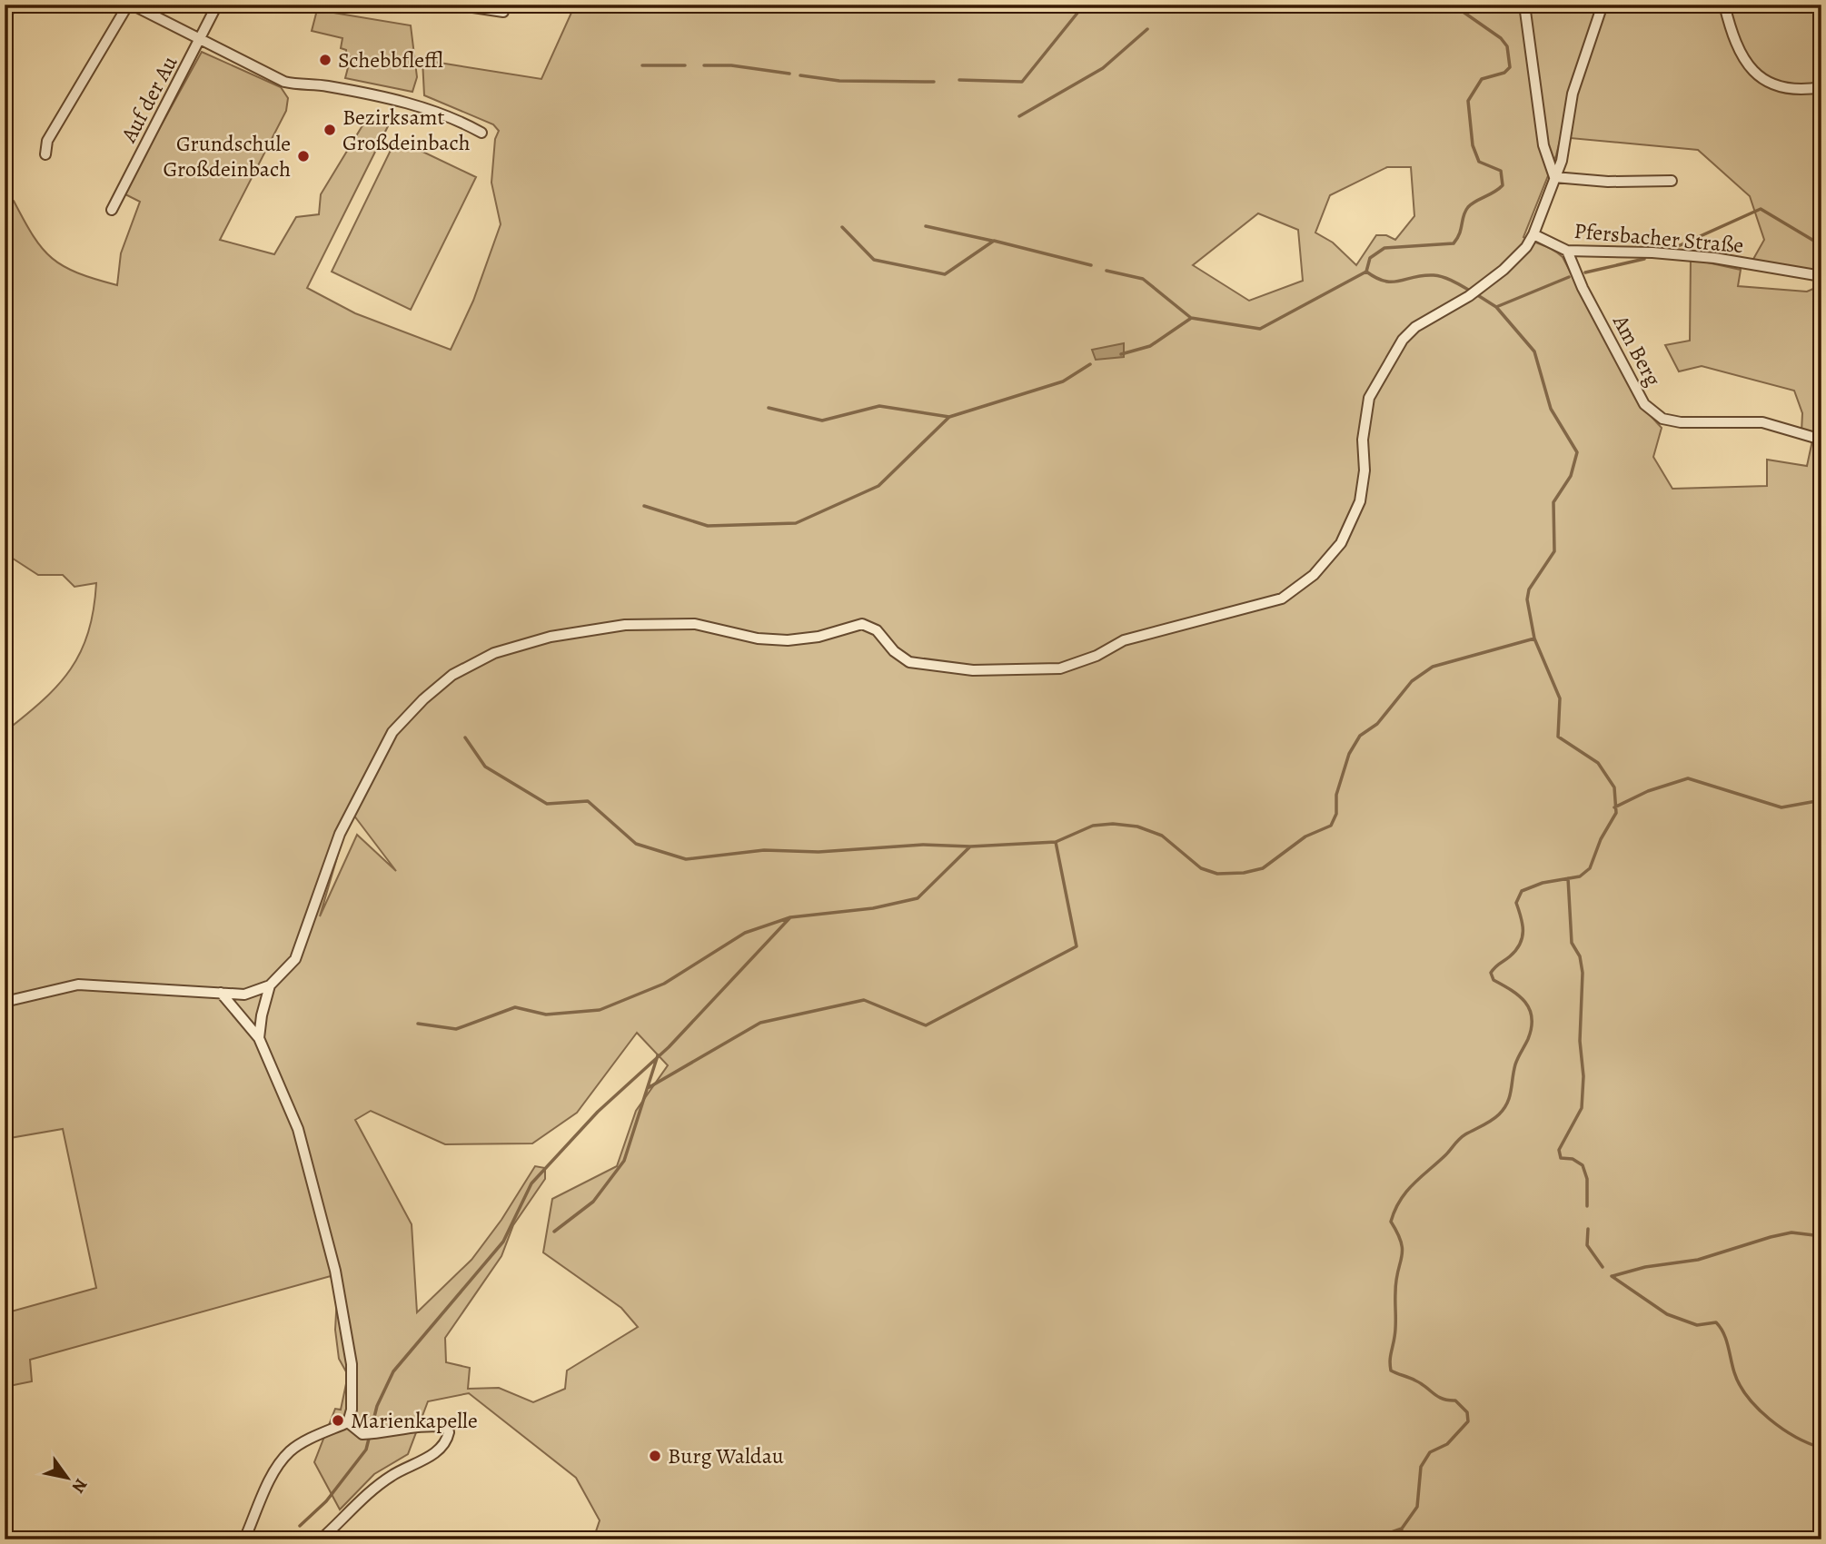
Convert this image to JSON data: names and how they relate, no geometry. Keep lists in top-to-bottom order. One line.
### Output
{"streets":{"street":["Auf der Au","Pfersbacher Straße","Am Berg"]},"crossings":[["Pfersbacher Straße","Am Berg"]],"places":["Schebbfleffl","Bezirksamt Großdeinbach","Grundschule Großdeinbach","Marienkapelle","Burg Waldau"],"north":"bottom right"}
